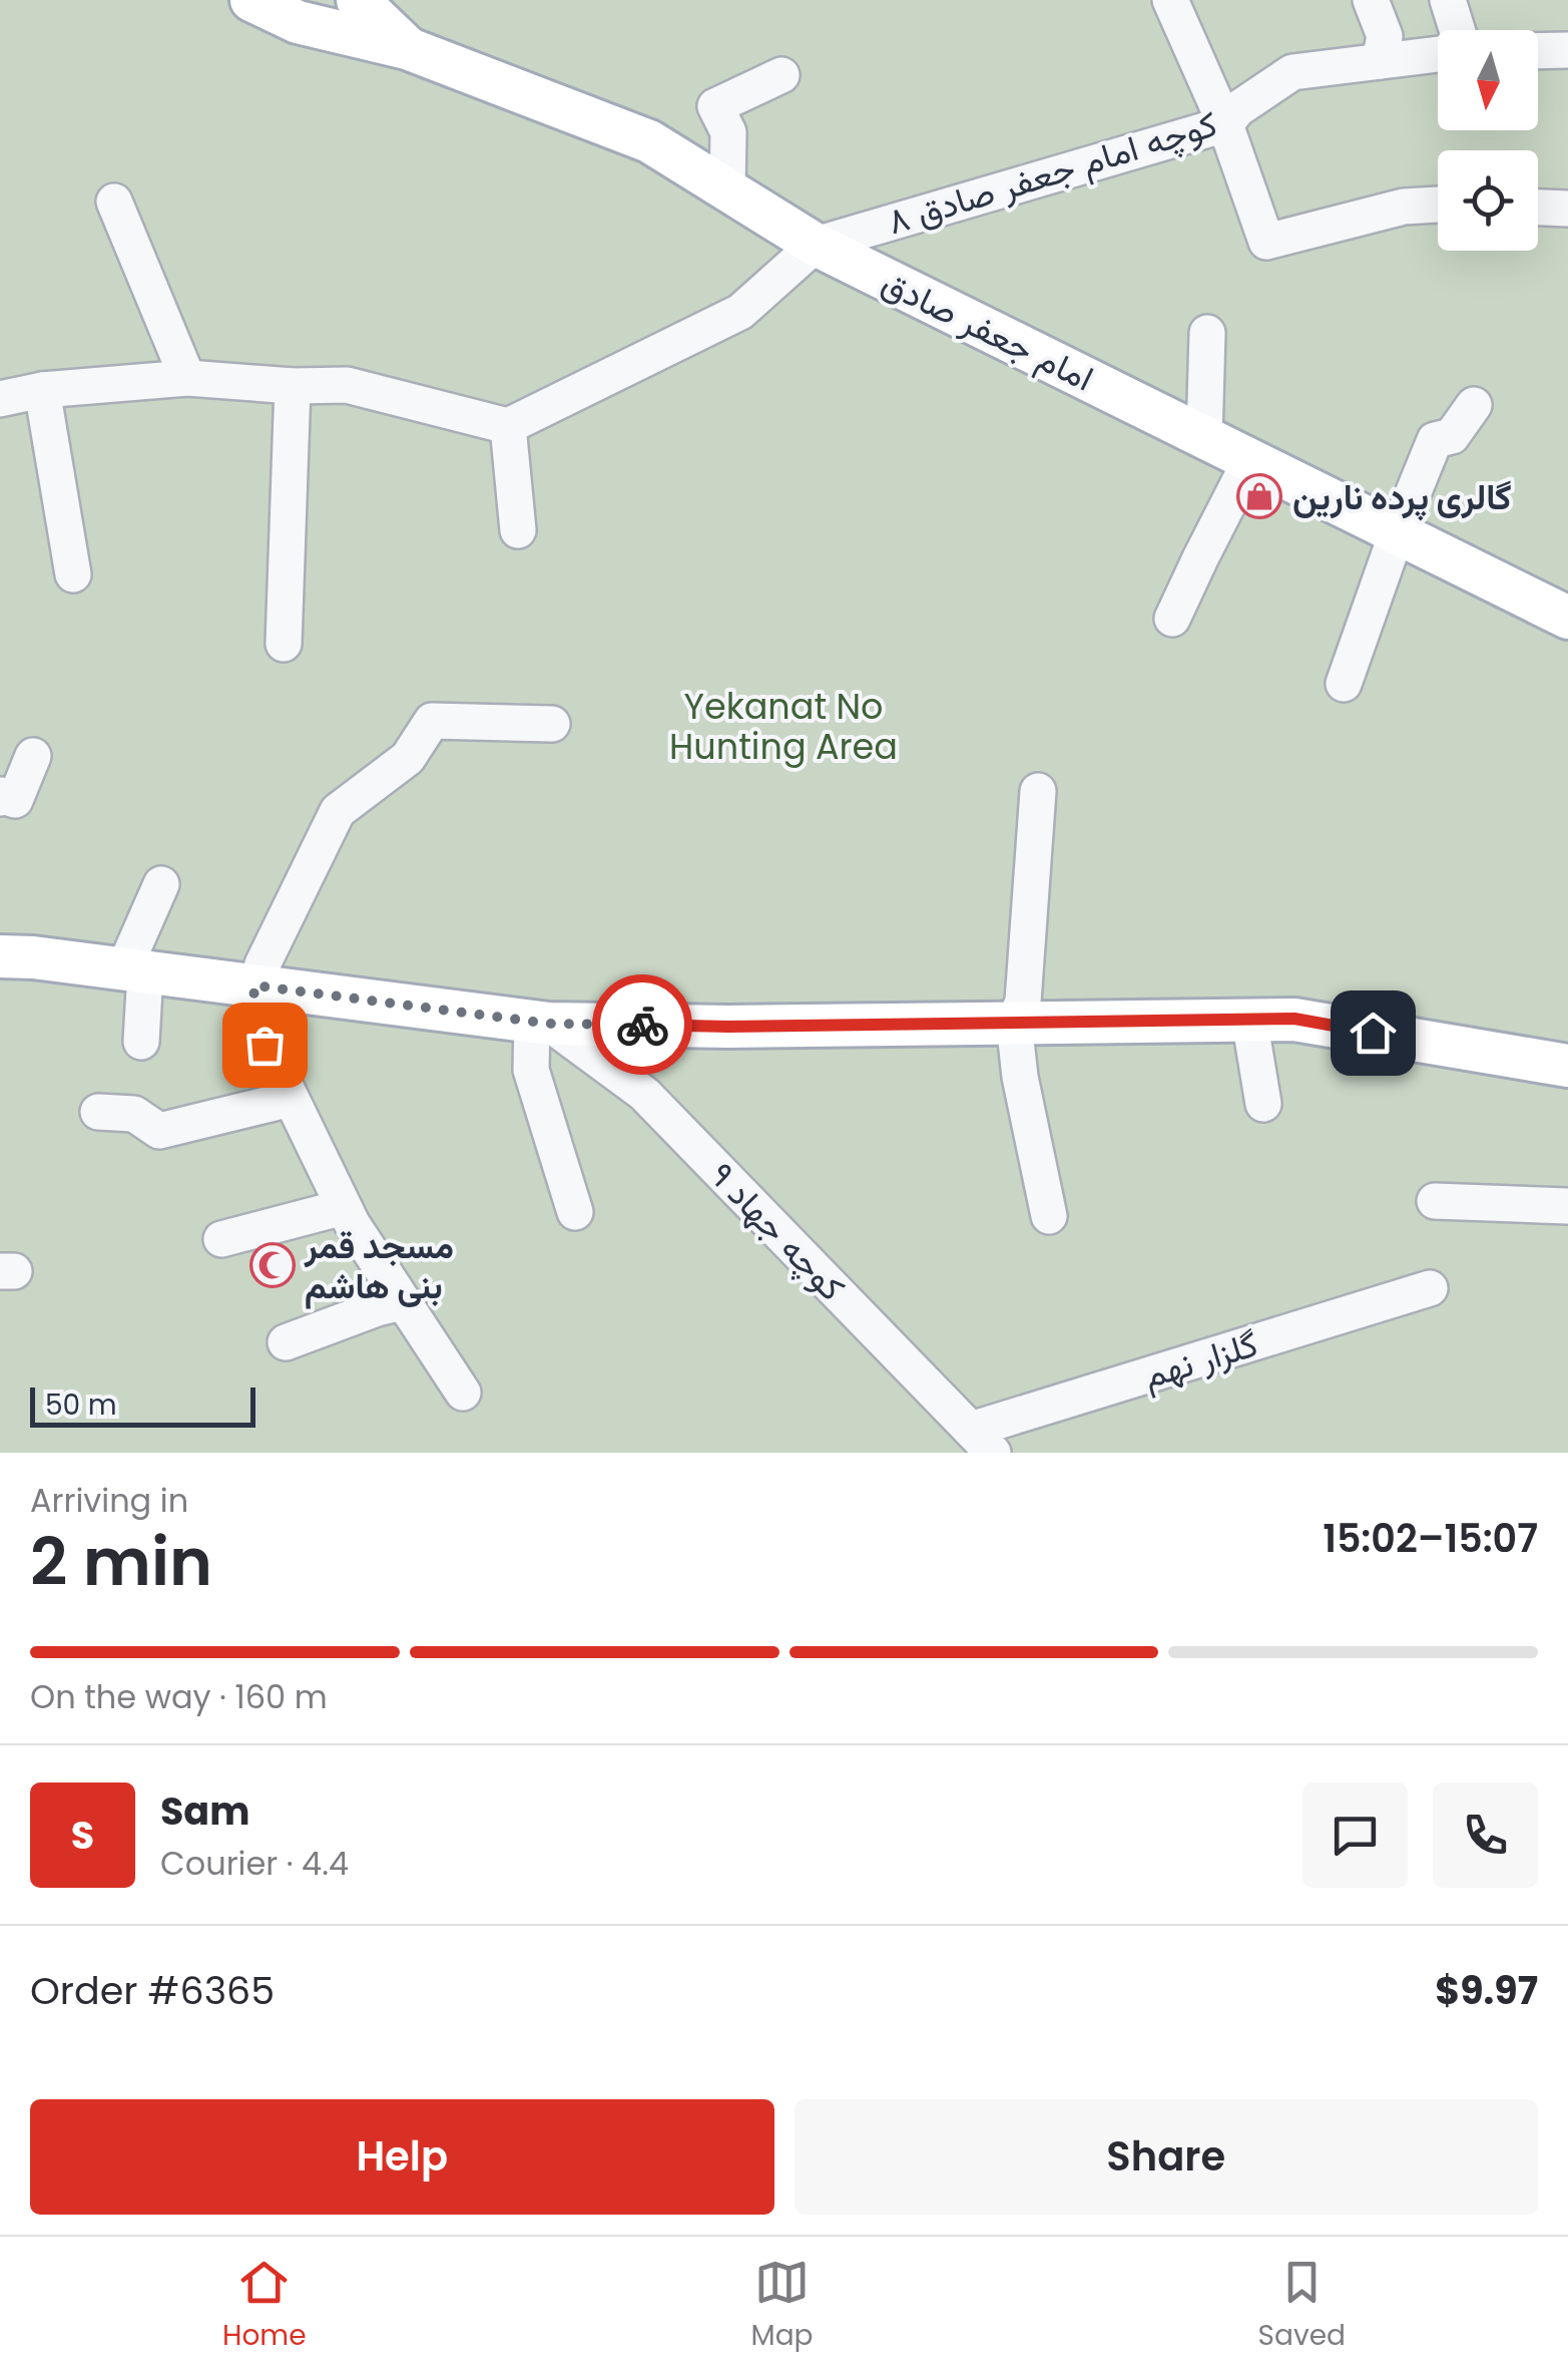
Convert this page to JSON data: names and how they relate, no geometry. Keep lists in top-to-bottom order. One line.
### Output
{"streets":{"main road":["امام جعفر صادق"],"street":["کوچه امام جعفر صادق ۸","کوچه جهاد ۹","گلزار نهم"]},"crossings":[["کوچه امام جعفر صادق ۸","امام جعفر صادق"],["کوچه جهاد ۹","گلزار نهم"]],"parks":["Yekanat No Hunting Area"],"places":{"shop":["گالری پرده نارین"],"mosque":["مسجد قمر بنی هاشم"]},"scale_bar":"50 m","north":"bottom","page":{"scale":"50 m","heading":["2 min","Arriving in","15:02–15:07"],"panel":["Sam","Courier · 4.4","Order #6365","$9.97"],"bar":"On the way · 160 m","round":"S","buttons":["Help","Share"],"tabs":["Home","Map","Saved"]}}
